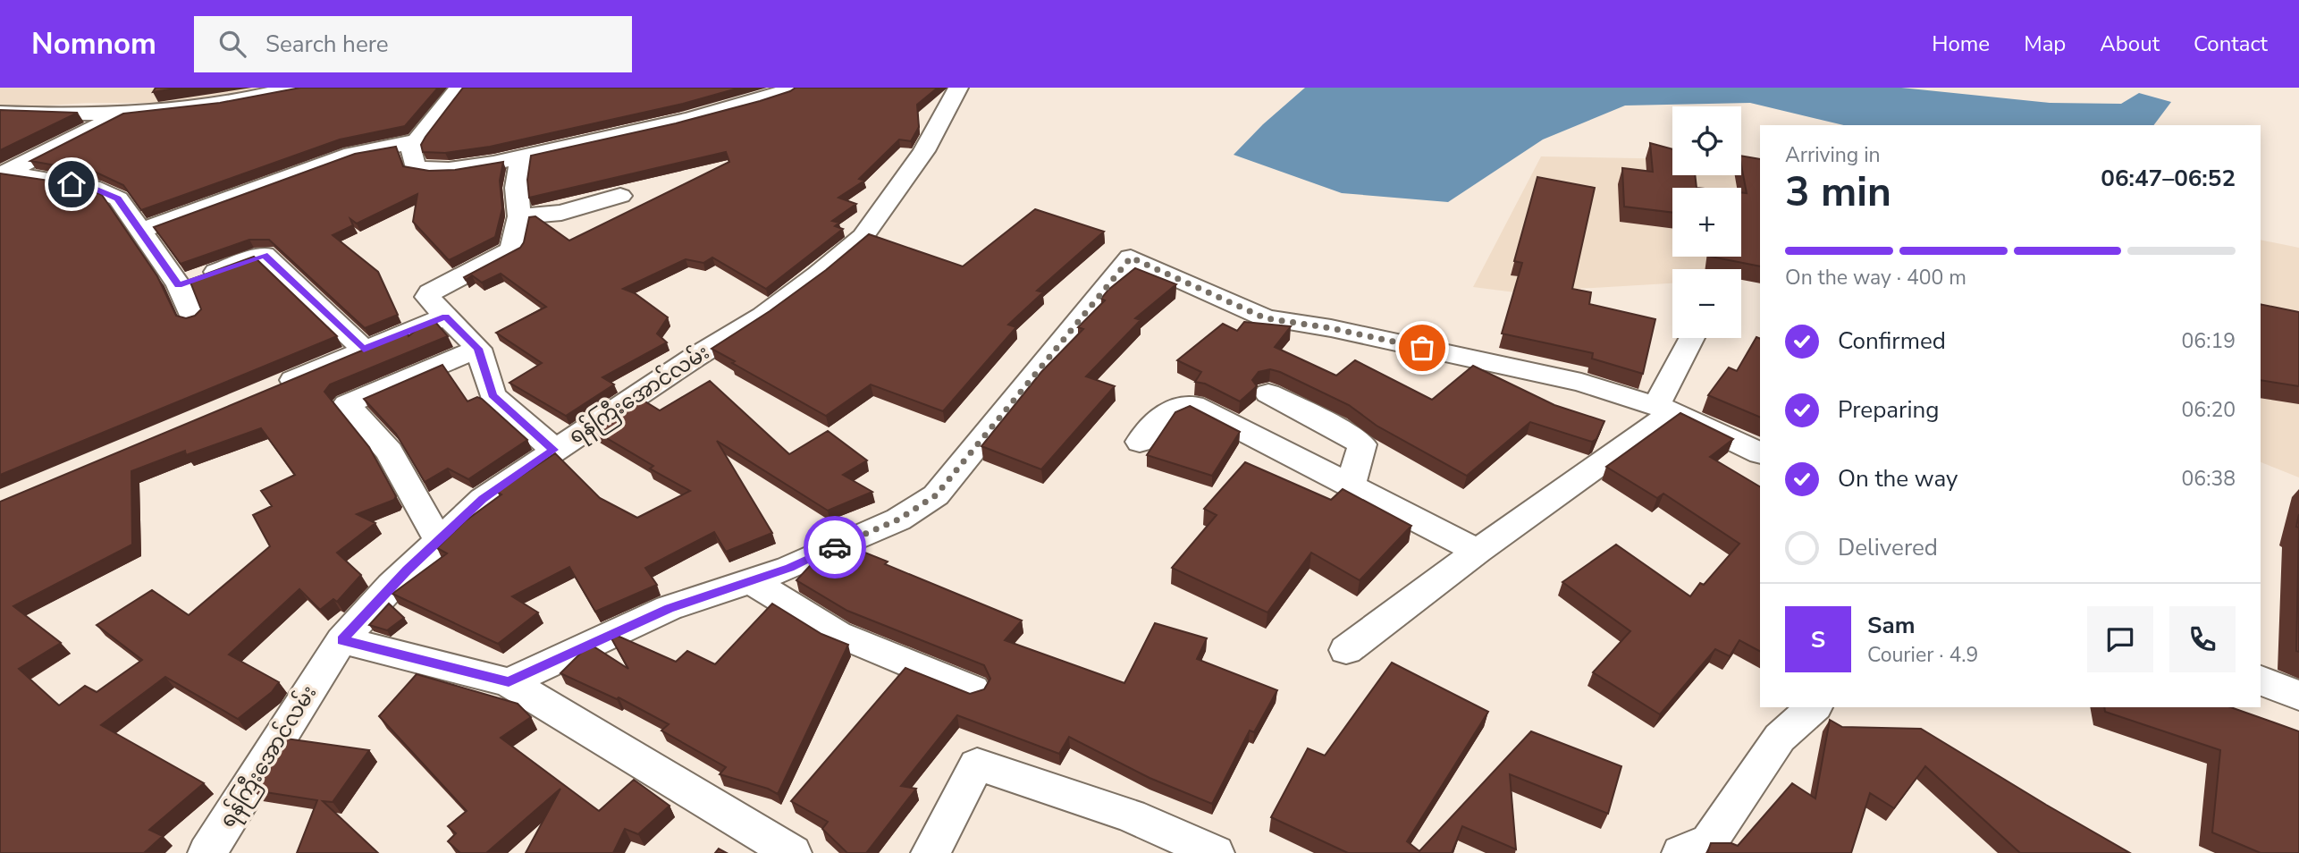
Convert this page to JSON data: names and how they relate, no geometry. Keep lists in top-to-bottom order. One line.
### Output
{"streets":{"street":["ရန်ကြီးအောင်လမ်း"]},"page":{"header":"Nomnom","search":"Search here","nav":["Home","Map","About","Contact"],"map_buttons":["+","−"],"heading":["3 min","Arriving in","06:47–06:52"],"panel":["Sam","Courier · 4.9"],"bar":"On the way · 400 m","list":[["Confirmed","06:19"],["Preparing","06:20"],["On the way","06:38"],"Delivered"],"round":"S"}}
